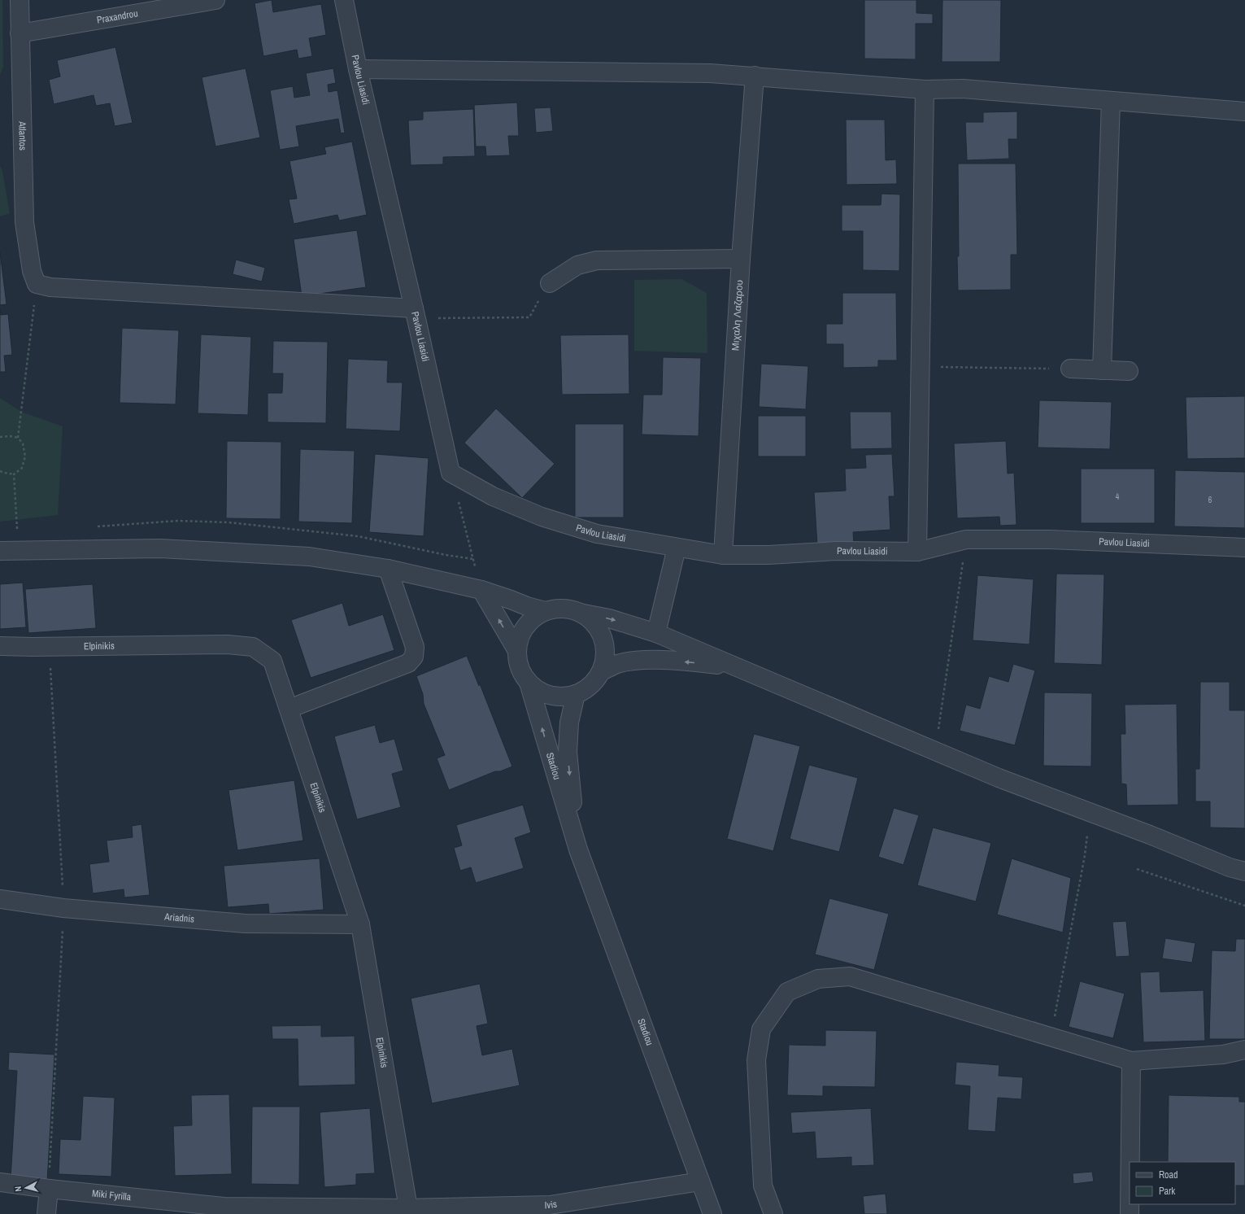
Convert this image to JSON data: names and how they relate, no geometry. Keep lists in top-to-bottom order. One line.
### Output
{"streets":{"street":["Praxandrou","Pavlou Liasidi","Atlantos","Μιχαλη Λαζαρου","Elpinikis","Stadiou","Ariadnis","Miki Fyrilla","Ivis"]},"crossings":[["Praxandrou","Atlantos"],["Pavlou Liasidi","Μιχαλη Λαζαρου"],["Elpinikis","Ariadnis"],["Elpinikis","Ivis"],["Stadiou","Ivis"],["Miki Fyrilla","Ivis"]],"house_numbers":["4","6"],"legend":["Road","Park"],"north":"left"}
